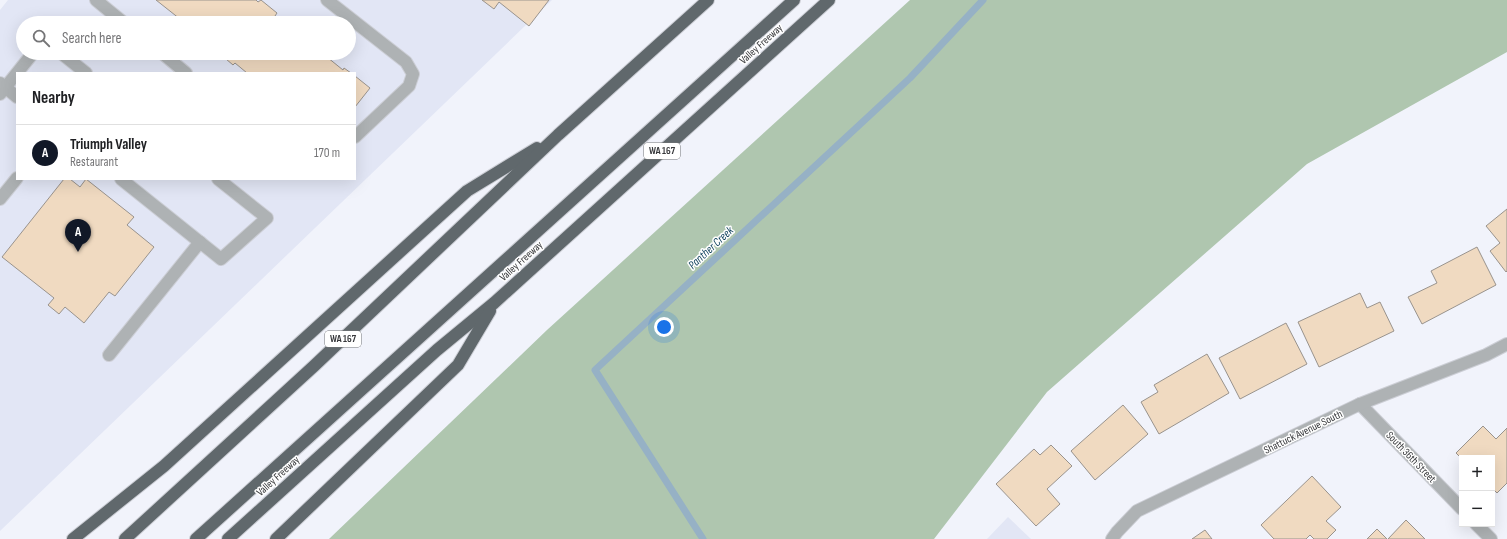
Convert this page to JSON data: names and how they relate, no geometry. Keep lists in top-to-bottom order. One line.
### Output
{"streets":{"highway":["Valley Freeway","WA 167"],"street":["Shattuck Avenue South","South 36th Street"]},"crossings":[["Shattuck Avenue South","South 36th Street"]],"water":["Panther Creek"],"page":{"search":"Search here","heading":"Nearby","list":[{"mark":"A","name":"Triumph Valley","note":"Restaurant","value":"170 m"}],"pins":"A","map_buttons":["+","−"]}}
